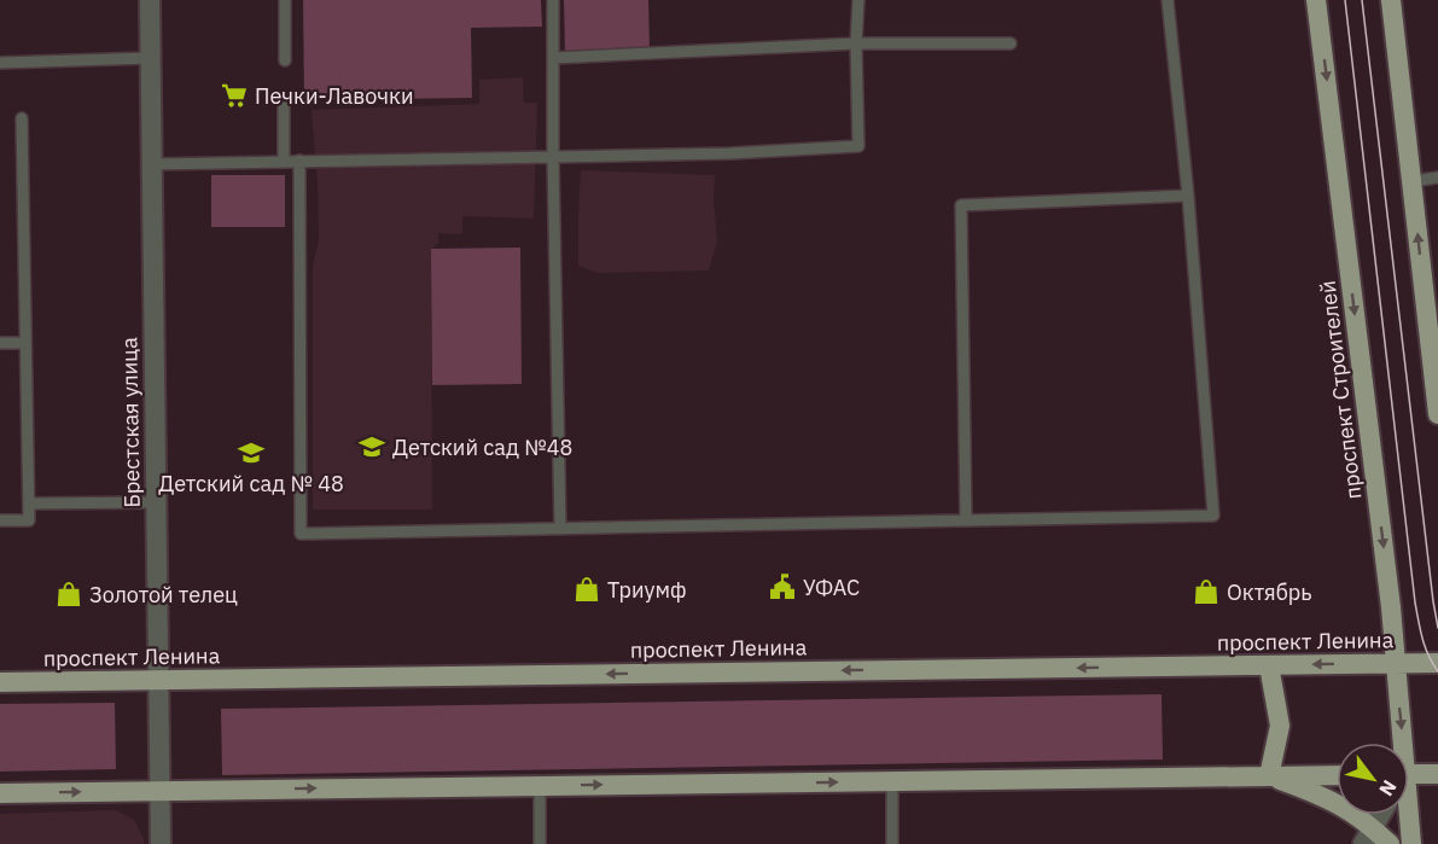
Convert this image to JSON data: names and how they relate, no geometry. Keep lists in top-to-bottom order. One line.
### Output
{"streets":{"main road":["проспект Строителей","проспект Ленина"],"street":["Брестская улица"]},"crossings":[["проспект Строителей","проспект Ленина"],["Брестская улица","проспект Ленина"]],"places":{"supermarket":["Печки-Лавочки"],"school or university":["Детский сад №48","Детский сад № 48"],"public building":["УФАС"],"shop":["Триумф","Октябрь","Золотой телец"]},"north":"bottom right"}
